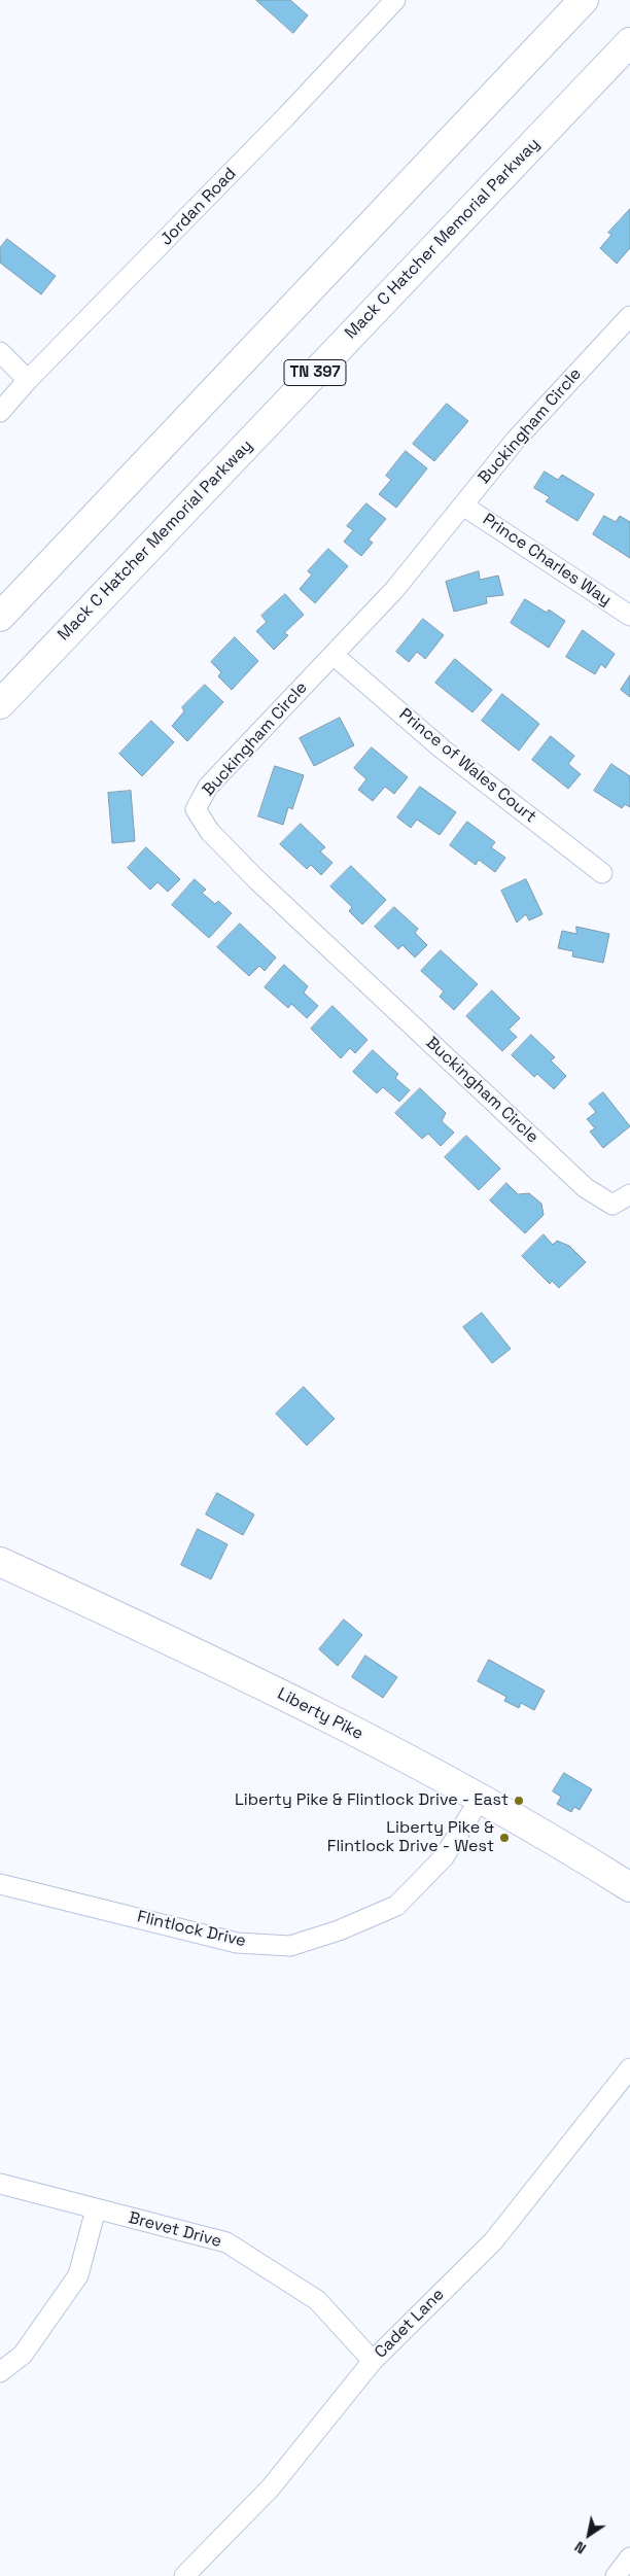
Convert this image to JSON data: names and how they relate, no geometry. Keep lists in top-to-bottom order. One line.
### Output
{"streets":{"main road":["Mack C Hatcher Memorial Parkway","TN 397","Liberty Pike"],"street":["Jordan Road","Buckingham Circle","Prince Charles Way","Prince of Wales Court","Flintlock Drive","Brevet Drive","Cadet Lane"]},"crossings":[["Buckingham Circle","Prince Charles Way"],["Buckingham Circle","Prince of Wales Court"],["Liberty Pike","Flintlock Drive"],["Brevet Drive","Cadet Lane"]],"places":["Liberty Pike & Flintlock Drive - East","Liberty Pike & Flintlock Drive - West"],"north":"bottom left"}
